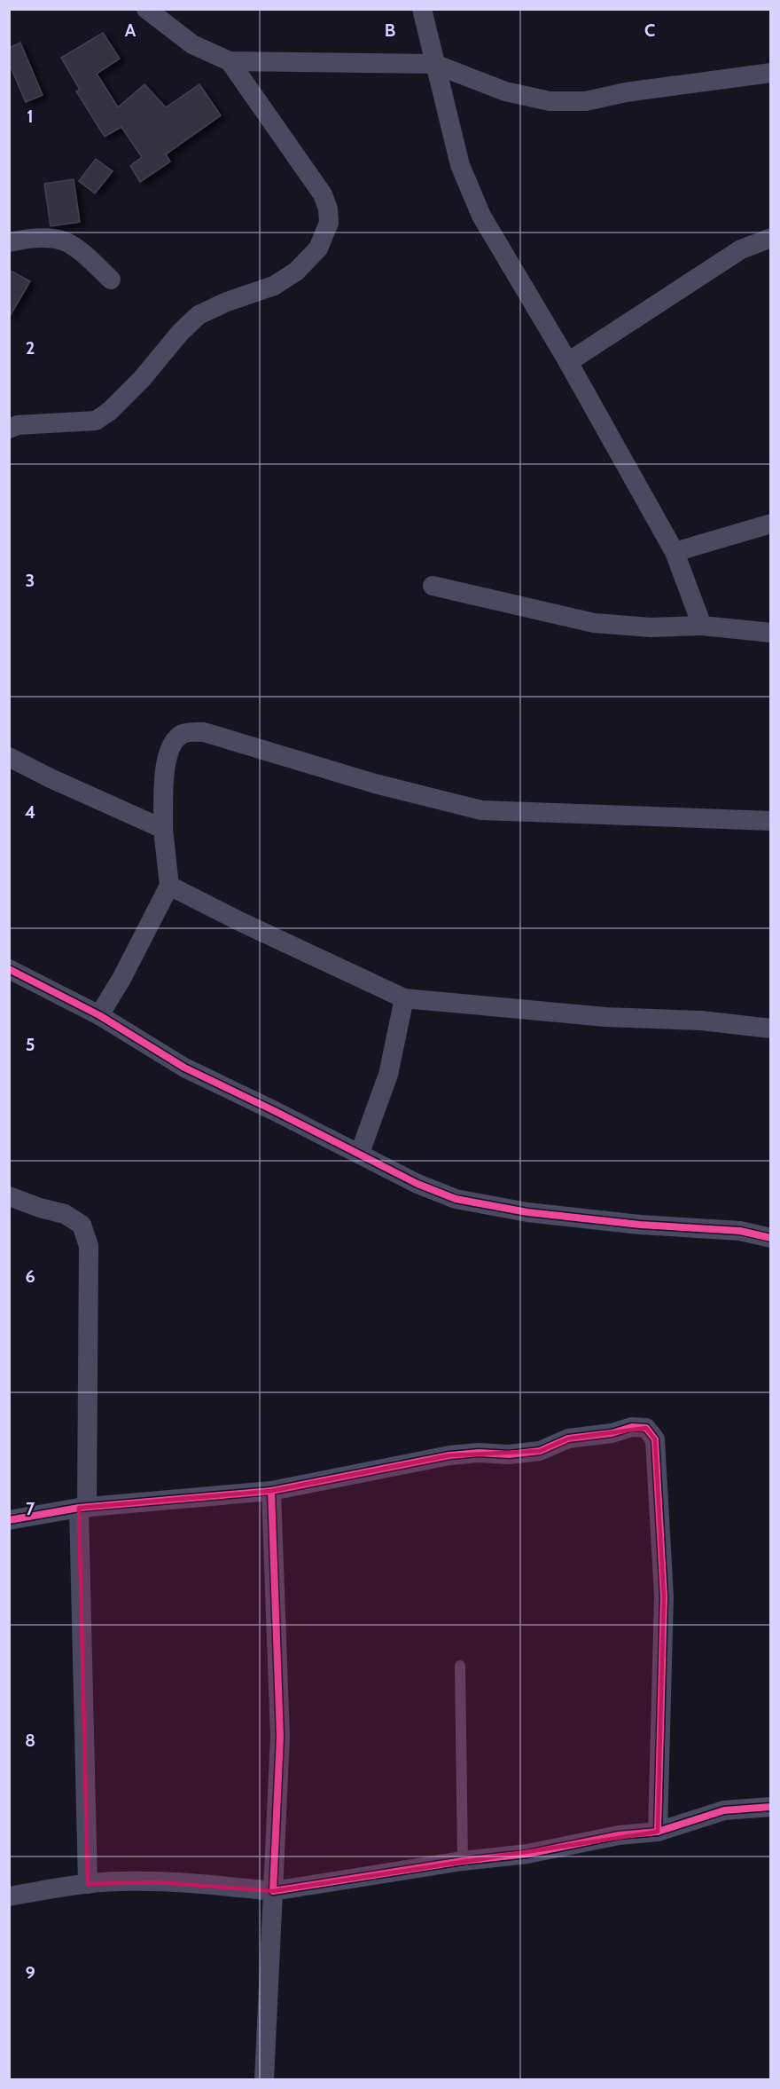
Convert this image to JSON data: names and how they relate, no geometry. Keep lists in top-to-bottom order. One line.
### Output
{"grid":{"columns":["A","B","C"],"rows":["1","2","3","4","5","6","7","8","9"]}}
